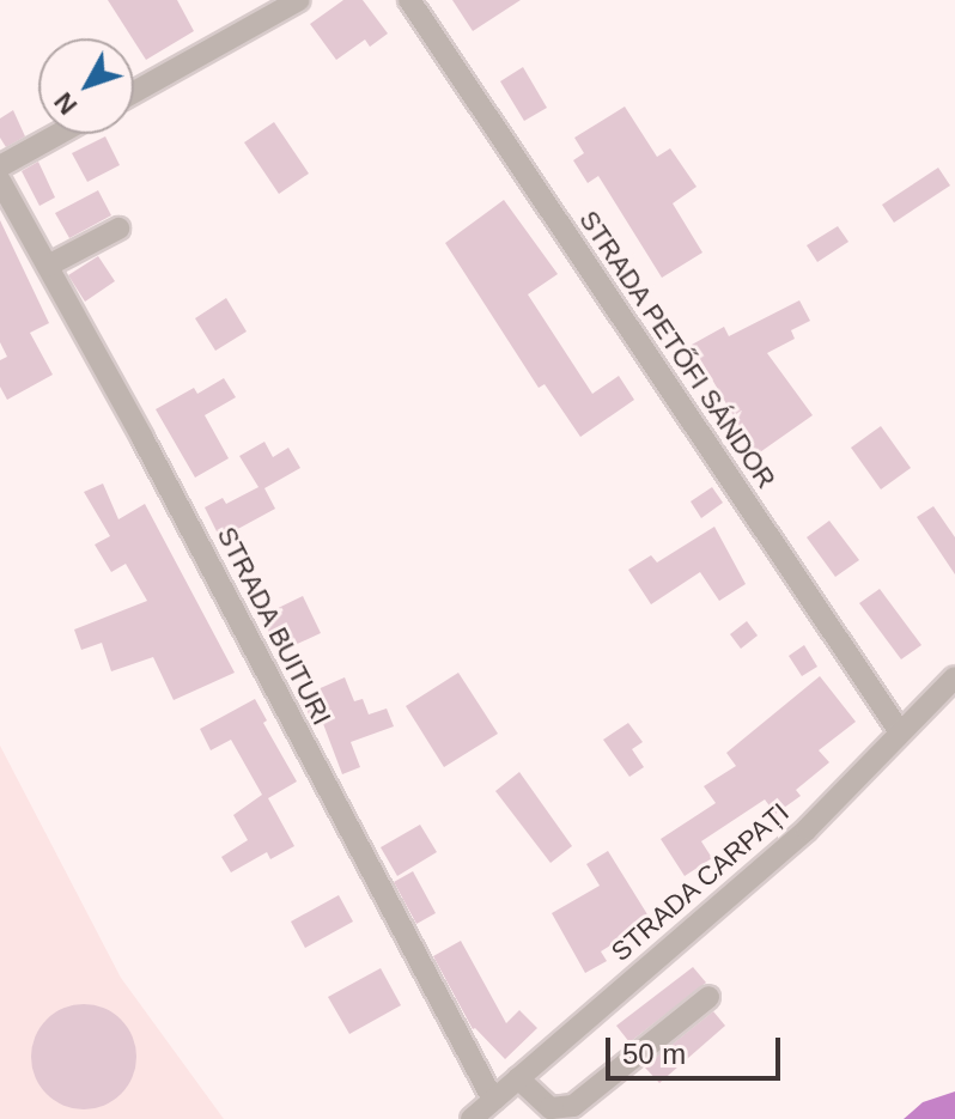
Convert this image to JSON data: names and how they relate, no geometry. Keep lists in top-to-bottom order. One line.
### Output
{"streets":{"street":["STRADA PETŐFI SÁNDOR","STRADA BUITURI","STRADA CARPAȚI"]},"crossings":[["STRADA PETŐFI SÁNDOR","STRADA CARPAȚI"],["STRADA BUITURI","STRADA CARPAȚI"]],"scale_bar":"50 m","north":"bottom left"}
